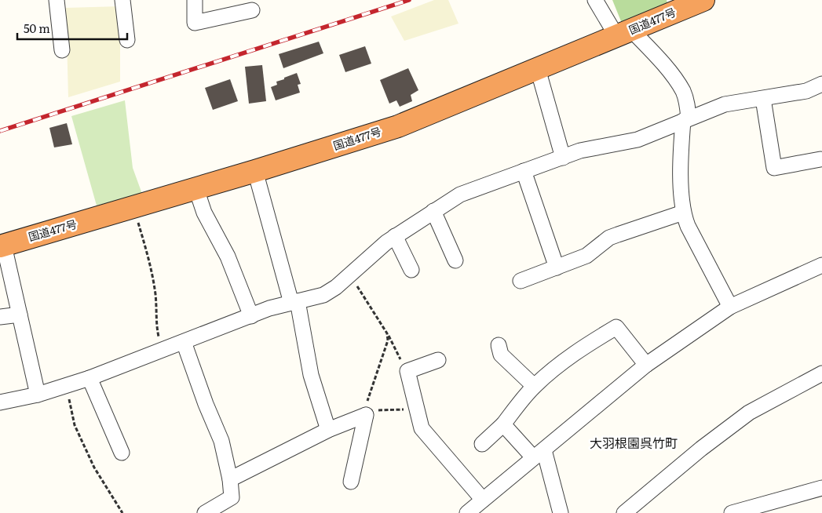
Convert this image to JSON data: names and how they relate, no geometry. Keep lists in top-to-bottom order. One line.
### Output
{"streets":{"highway":["国道477号"]},"districts":["大羽根園呉竹町"],"scale_bar":"50 m"}
